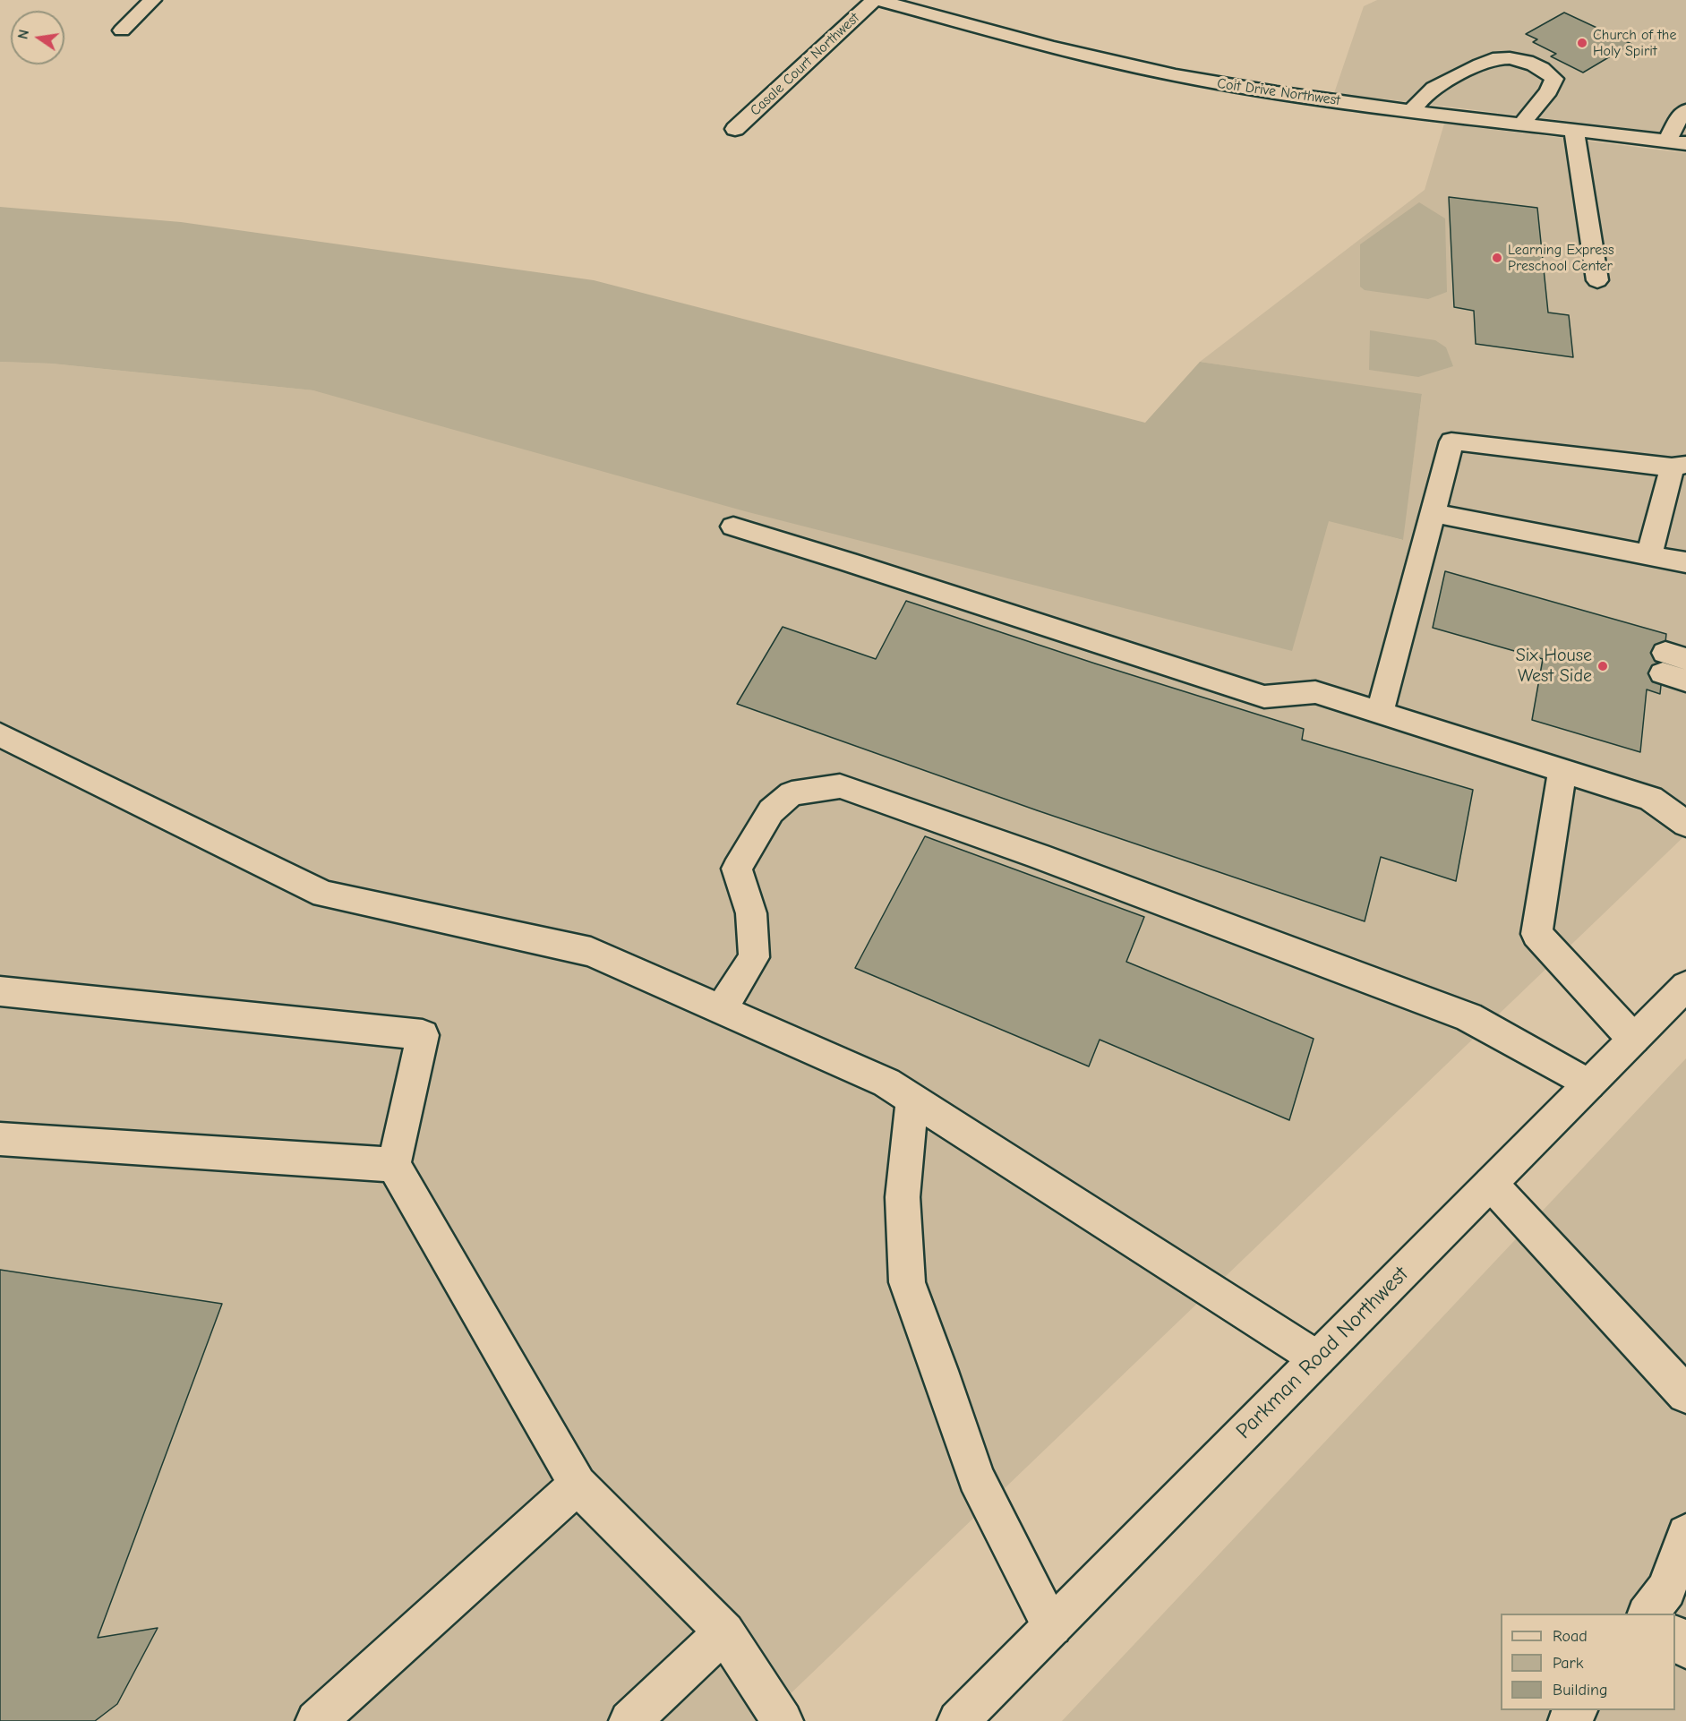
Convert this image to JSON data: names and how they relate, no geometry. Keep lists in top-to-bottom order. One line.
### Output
{"streets":{"street":["Casale Court Northwest","Coit Drive Northwest","Parkman Road Northwest"]},"crossings":[["Casale Court Northwest","Coit Drive Northwest"]],"places":["Church of the Holy Spirit","Learning Express Preschool Center","Six House West Side"],"legend":["Road","Park","Building"],"north":"left"}
